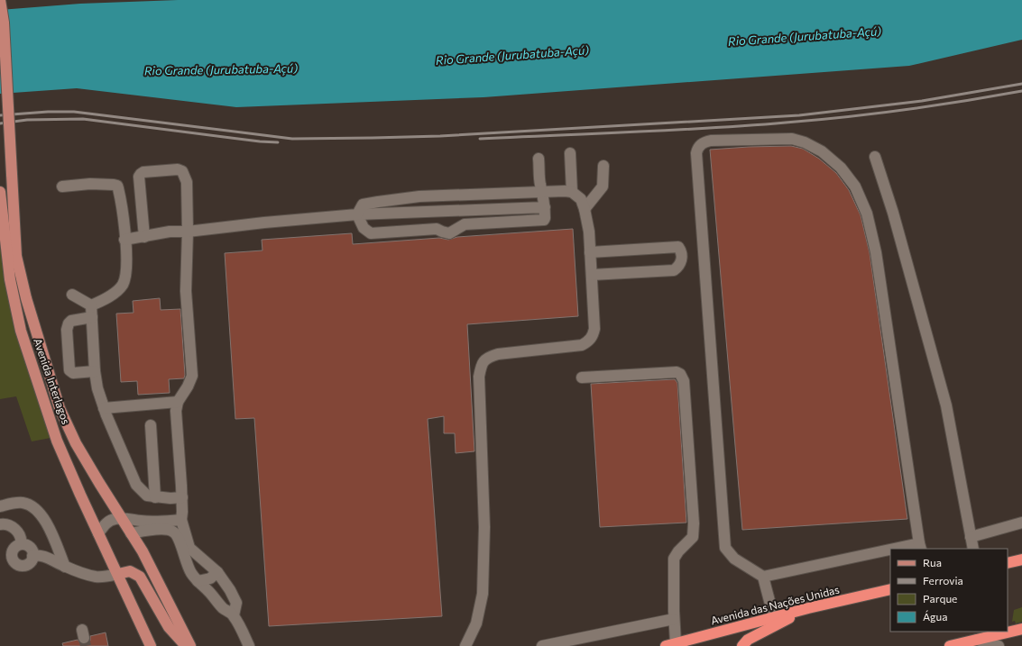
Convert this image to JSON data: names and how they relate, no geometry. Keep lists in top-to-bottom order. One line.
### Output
{"streets":{"highway":["Avenida das Nações Unidas"],"main road":["Avenida Interlagos"]},"water":["Rio Grande (Jurubatuba-Açú)"],"legend":["Rua","Ferrovia","Parque","Água"]}
